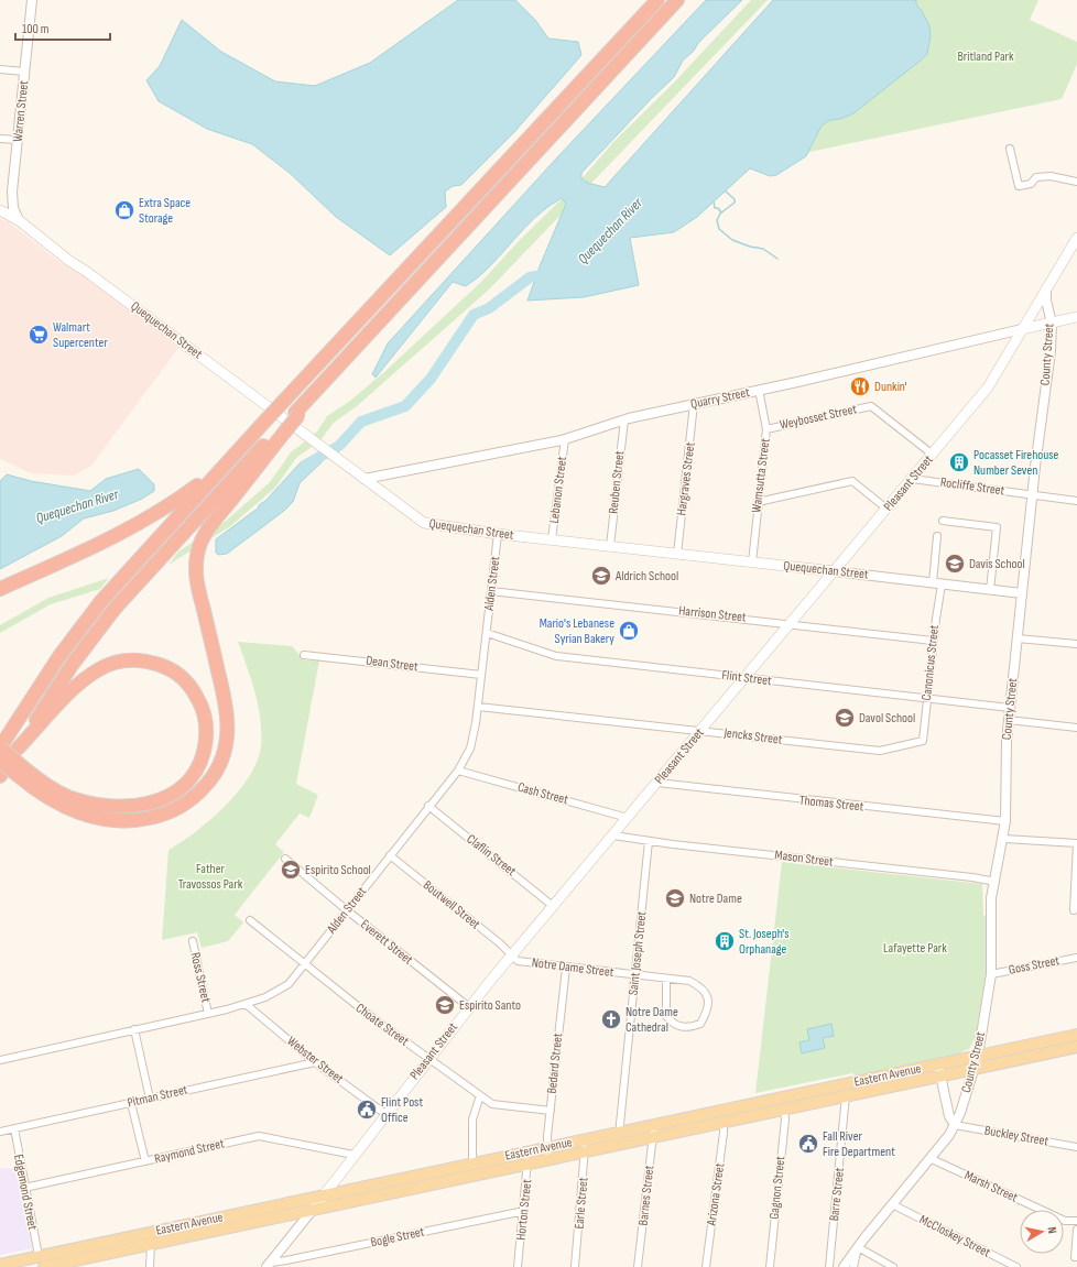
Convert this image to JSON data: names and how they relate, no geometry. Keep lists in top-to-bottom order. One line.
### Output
{"streets":{"main road":["Quequechan Street","Quarry Street","Pleasant Street","Eastern Avenue"],"street":["Warren Street","County Street","Weybosset Street","Wamsutta Street","Hargraves Street","Reuben Street","Rocliffe Street","Lebanon Street","Alden Street","Harrison Street","Canonicus Street","Dean Street","Flint Street","Jencks Street","Cash Street","Thomas Street","Claflin Street","Mason Street","Boutwell Street","Everett Street","Saint Joseph Street","Goss Street","Notre Dame Street","Ross Street","Choate Street","Webster Street","Bedard Street","Pitman Street","Buckley Street","Raymond Street","Marsh Street","Gagnon Street","Edgemond Street","Arizona Street","Barre Street","Barnes Street","Earle Street","Horton Street","McCloskey Street","Bogle Street"]},"crossings":[["Warren Street","Quequechan Street"],["Quequechan Street","County Street"],["Quequechan Street","Quarry Street"],["Quequechan Street","Wamsutta Street"],["Quequechan Street","Hargraves Street"],["Quequechan Street","Reuben Street"],["Quequechan Street","Pleasant Street"],["Quequechan Street","Lebanon Street"],["Quequechan Street","Alden Street"],["Quequechan Street","Canonicus Street"],["County Street","Quarry Street"],["County Street","Pleasant Street"],["County Street","Rocliffe Street"],["County Street","Flint Street"],["County Street","Thomas Street"],["County Street","Mason Street"],["County Street","Goss Street"],["County Street","Eastern Avenue"],["County Street","Buckley Street"],["County Street","Marsh Street"],["County Street","McCloskey Street"],["Quarry Street","Wamsutta Street"],["Quarry Street","Hargraves Street"],["Quarry Street","Reuben Street"],["Quarry Street","Pleasant Street"],["Quarry Street","Lebanon Street"],["Weybosset Street","Wamsutta Street"],["Weybosset Street","Pleasant Street"],["Pleasant Street","Rocliffe Street"],["Pleasant Street","Harrison Street"],["Pleasant Street","Flint Street"],["Pleasant Street","Jencks Street"],["Pleasant Street","Cash Street"],["Pleasant Street","Thomas Street"],["Pleasant Street","Claflin Street"],["Pleasant Street","Mason Street"],["Pleasant Street","Boutwell Street"],["Pleasant Street","Everett Street"],["Pleasant Street","Notre Dame Street"],["Pleasant Street","Choate Street"],["Pleasant Street","Webster Street"],["Pleasant Street","Eastern Avenue"],["Pleasant Street","Raymond Street"],["Pleasant Street","Bogle Street"],["Alden Street","Harrison Street"],["Alden Street","Dean Street"],["Alden Street","Flint Street"],["Alden Street","Jencks Street"],["Alden Street","Cash Street"],["Alden Street","Claflin Street"],["Alden Street","Boutwell Street"],["Alden Street","Everett Street"],["Alden Street","Ross Street"],["Alden Street","Choate Street"],["Alden Street","Webster Street"],["Harrison Street","Canonicus Street"],["Canonicus Street","Flint Street"],["Canonicus Street","Jencks Street"],["Mason Street","Saint Joseph Street"],["Boutwell Street","Notre Dame Street"],["Saint Joseph Street","Notre Dame Street"],["Saint Joseph Street","Eastern Avenue"],["Notre Dame Street","Bedard Street"],["Choate Street","Bedard Street"],["Webster Street","Pitman Street"],["Bedard Street","Eastern Avenue"],["Eastern Avenue","Gagnon Street"],["Eastern Avenue","Edgemond Street"],["Eastern Avenue","Arizona Street"],["Eastern Avenue","Barre Street"],["Eastern Avenue","Barnes Street"],["Eastern Avenue","Earle Street"],["Eastern Avenue","Horton Street"],["Pitman Street","Edgemond Street"],["Raymond Street","Edgemond Street"],["Horton Street","Bogle Street"]],"water":["Quequechan River"],"parks":["Britland Park","Father Travossos Park","Lafayette Park"],"places":{"shop":["Extra Space Storage","Mario's Lebanese Syrian Bakery"],"supermarket":["Walmart Supercenter"],"restaurant":["Dunkin'"],"building":["Pocasset Firehouse Number Seven","St. Joseph's Orphanage"],"school or university":["Davis School","Aldrich School","Davol School","Espirito School","Notre Dame","Espirito Santo"],"church":["Notre Dame Cathedral"],"public building":["Flint Post Office","Fall River Fire Department"]},"scale_bar":"100 m","north":"right"}
